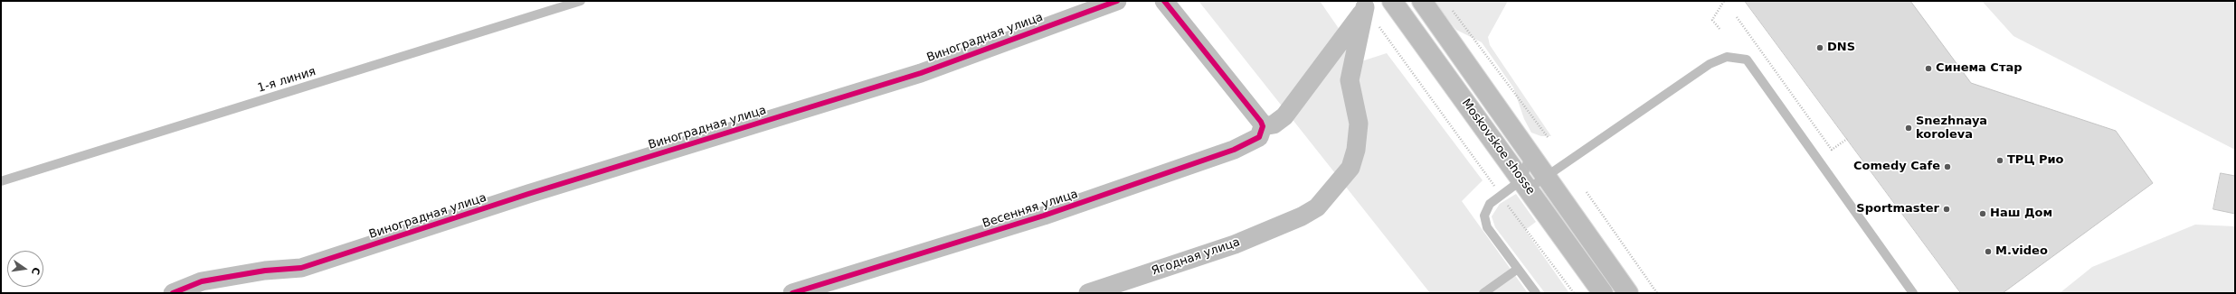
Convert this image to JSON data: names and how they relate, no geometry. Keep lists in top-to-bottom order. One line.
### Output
{"streets":{"main road":["Moskovskoe shosse"],"street":["Виноградная улица","Весенняя улица","Ягодная улица"],"lane":["1-я линия"]},"places":["DNS","Синема Стар","Snezhnaya koroleva","ТРЦ Рио","Comedy Cafe","Sportmaster","Наш Дом","M.video"],"north":"right"}
